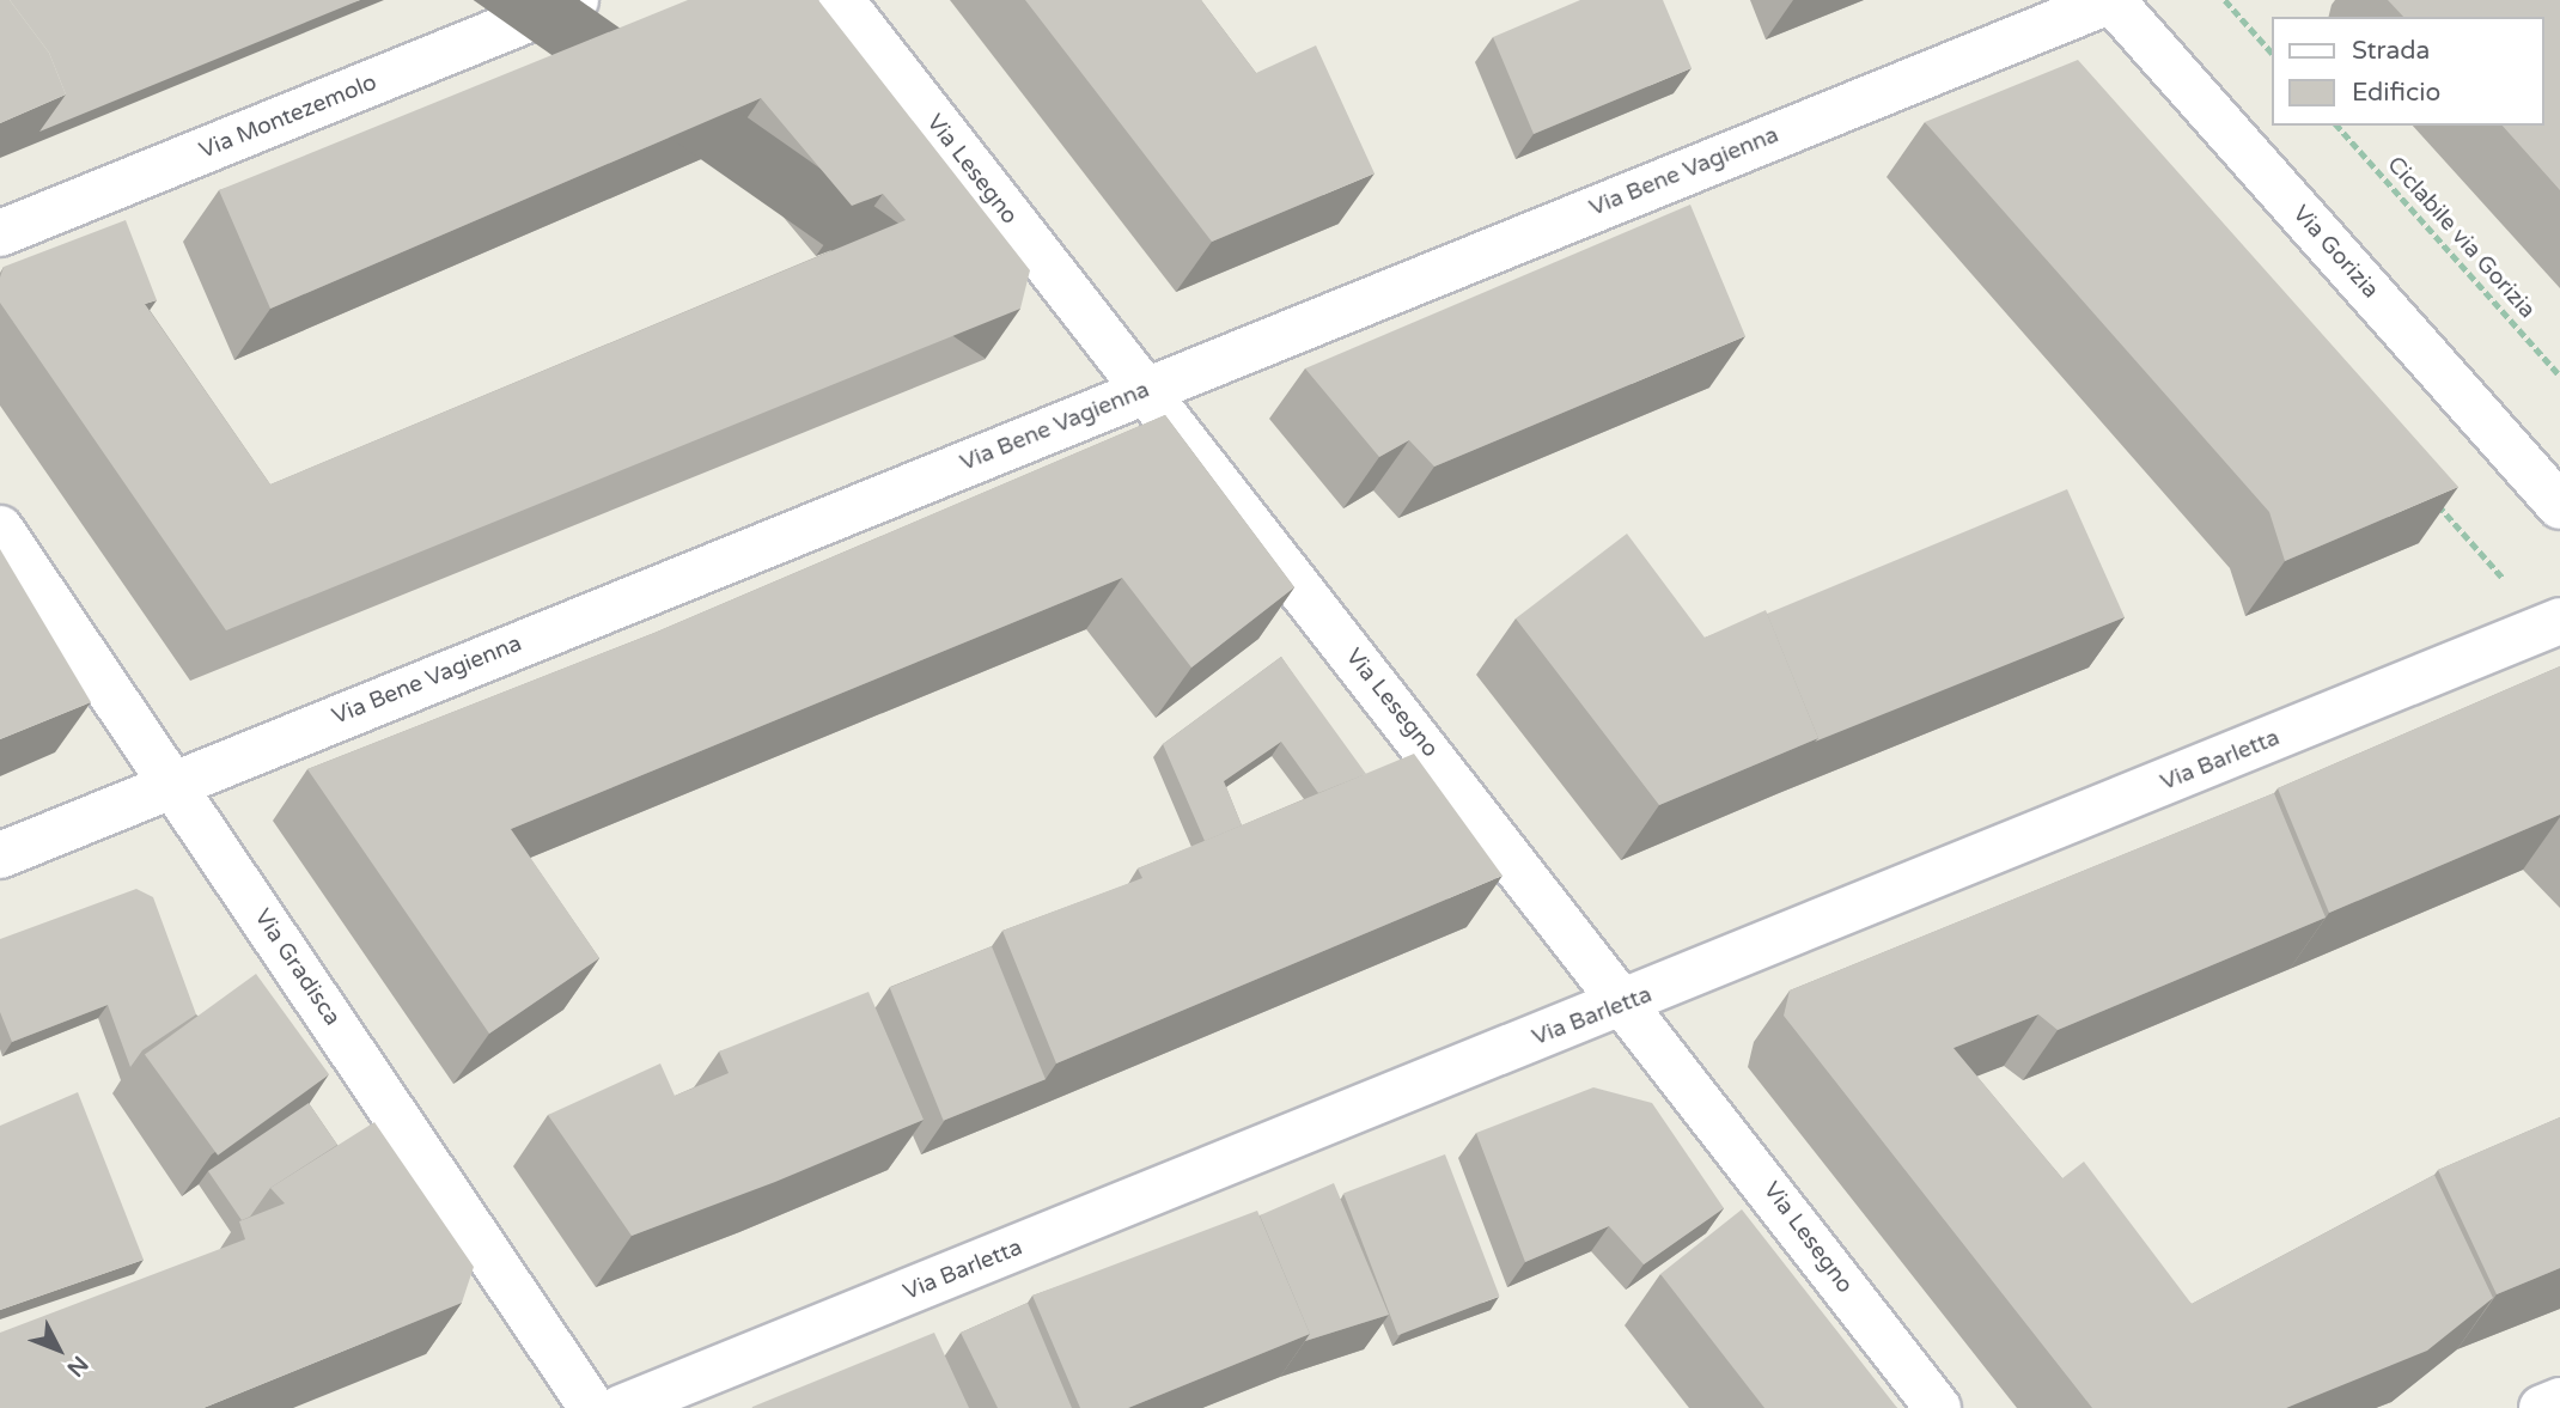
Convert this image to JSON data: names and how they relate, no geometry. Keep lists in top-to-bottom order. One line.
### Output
{"streets":{"street":["Via Montezemolo","Via Lesegno","Via Bene Vagienna","Via Gorizia","Via Barletta","Via Gradisca"],"path":["Ciclabile via Gorizia"]},"crossings":[["Via Lesegno","Via Bene Vagienna"],["Via Lesegno","Via Barletta"],["Via Bene Vagienna","Via Gorizia"],["Via Bene Vagienna","Via Gradisca"]],"legend":["Strada","Edificio"],"north":"bottom right"}
